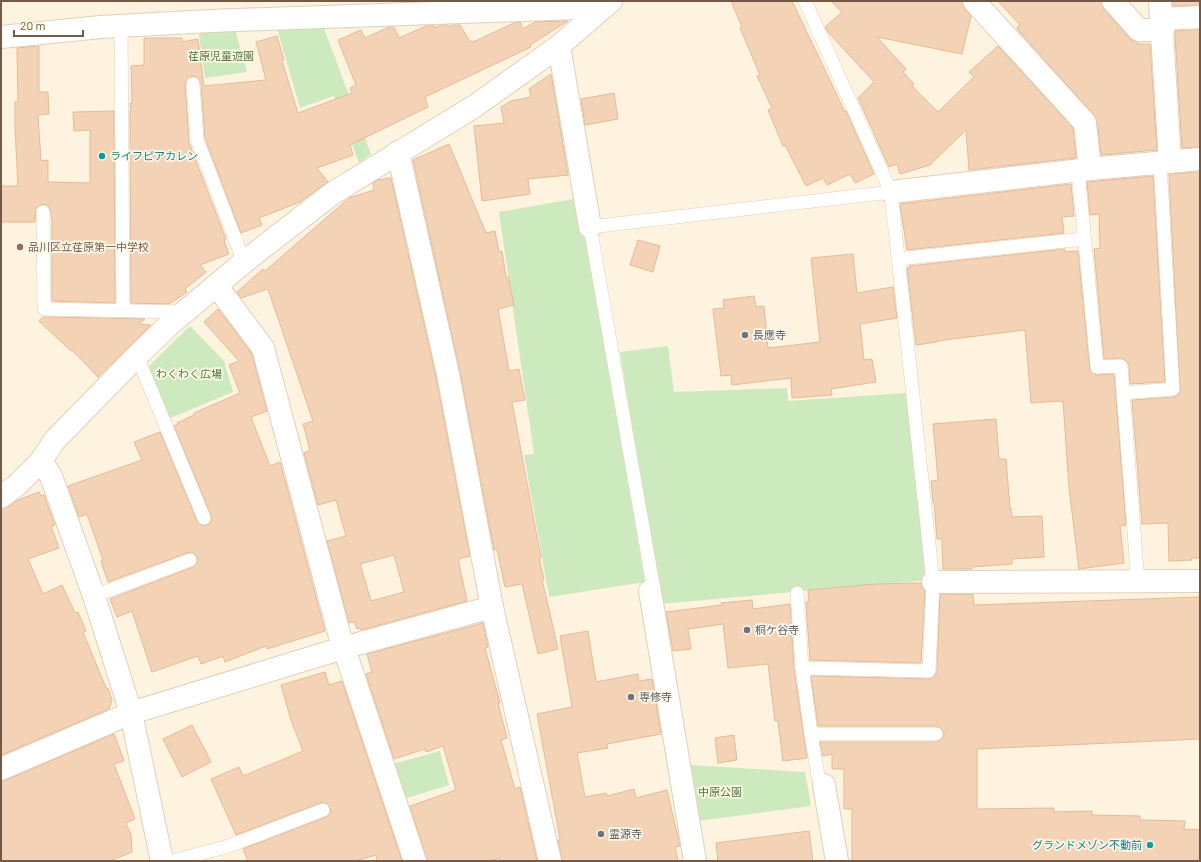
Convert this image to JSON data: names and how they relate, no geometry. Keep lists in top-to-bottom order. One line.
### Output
{"parks":["荏原児童遊園","わくわく広場","中原公園"],"places":["ライフピアカレン","品川区立荏原第一中学校","長應寺","桐ケ谷寺","専修寺","霊源寺","グランドメゾン不動前"],"scale_bar":"20 m"}
